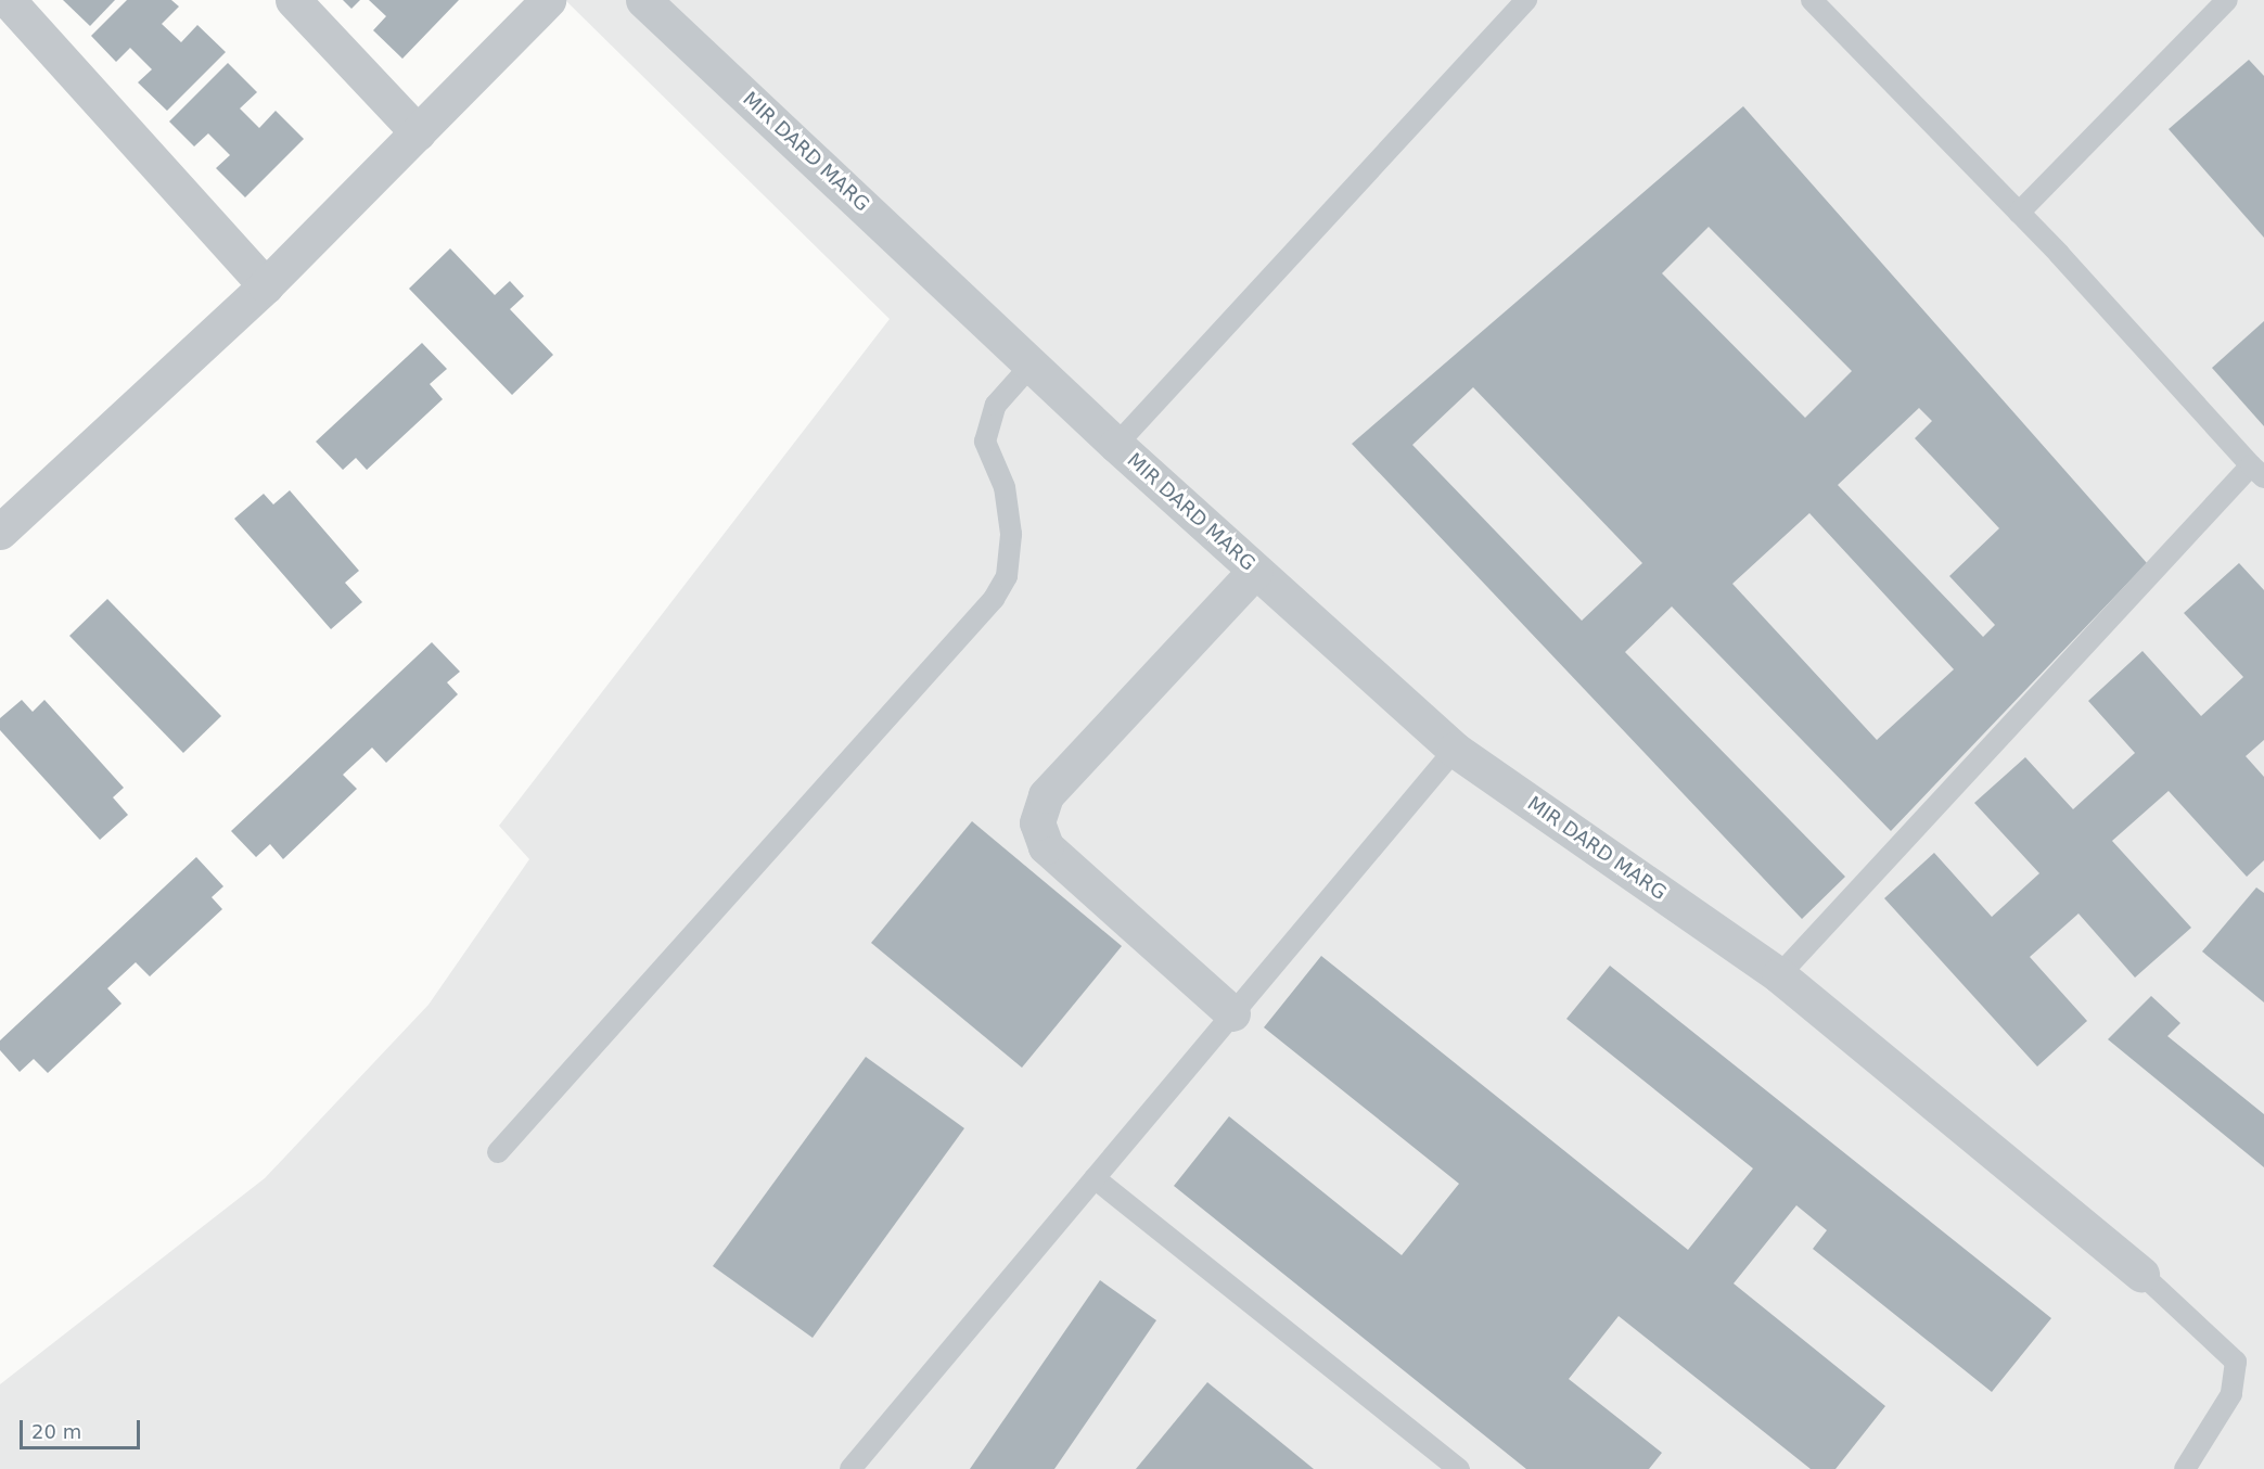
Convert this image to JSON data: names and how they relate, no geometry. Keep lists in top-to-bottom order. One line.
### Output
{"streets":{"street":["MIR DARD MARG"]},"scale_bar":"20 m"}
